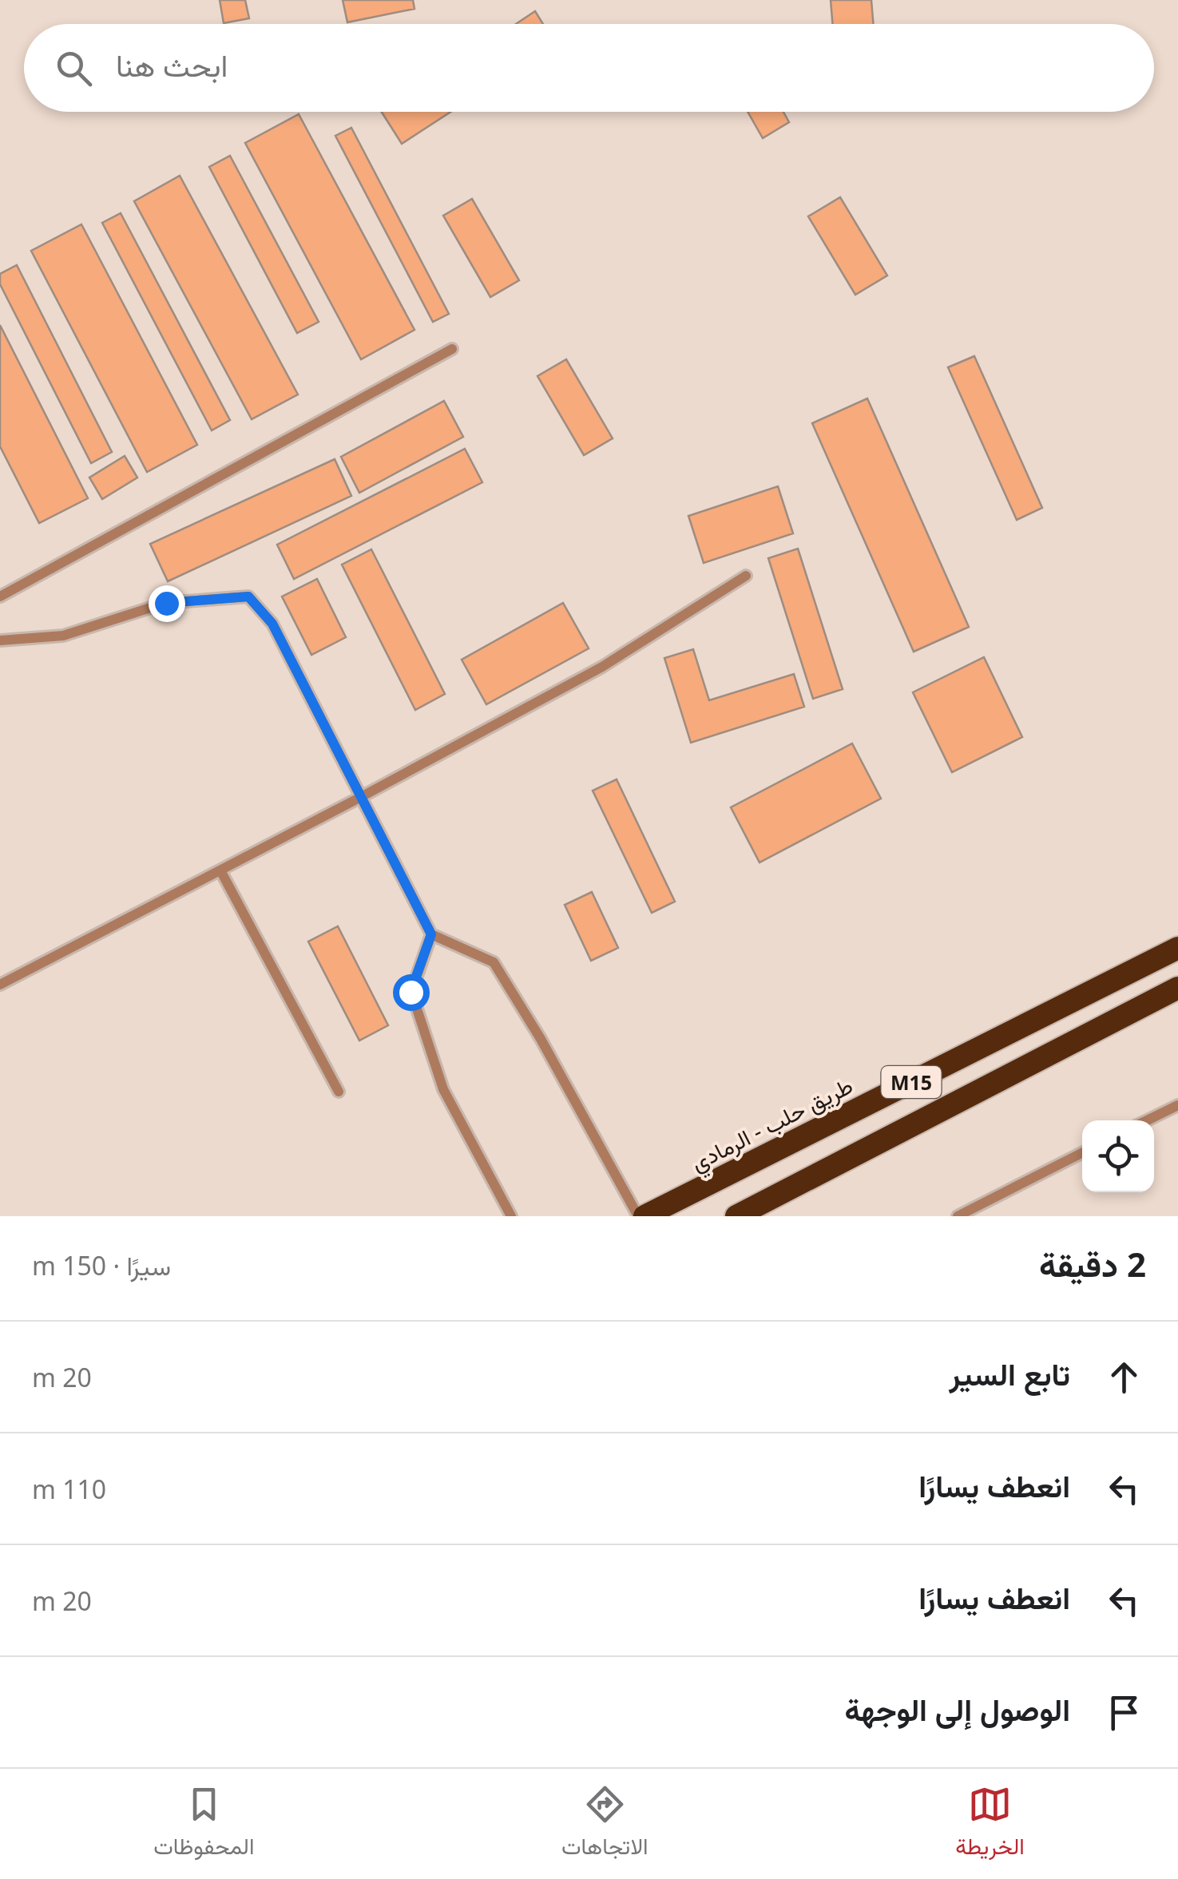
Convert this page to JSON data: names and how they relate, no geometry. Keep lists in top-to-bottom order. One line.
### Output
{"streets":{"highway":["M15","طريق حلب - الرمادي"]},"page":{"search":"ابحث هنا","heading":["2 دقيقة","سيرًا · 150 m"],"list":[["تابع السير","20 m"],["انعطف يسارًا","110 m"],["انعطف يسارًا","20 m"],"الوصول إلى الوجهة"],"nav":["الخريطة","الاتجاهات","المحفوظات"]}}
